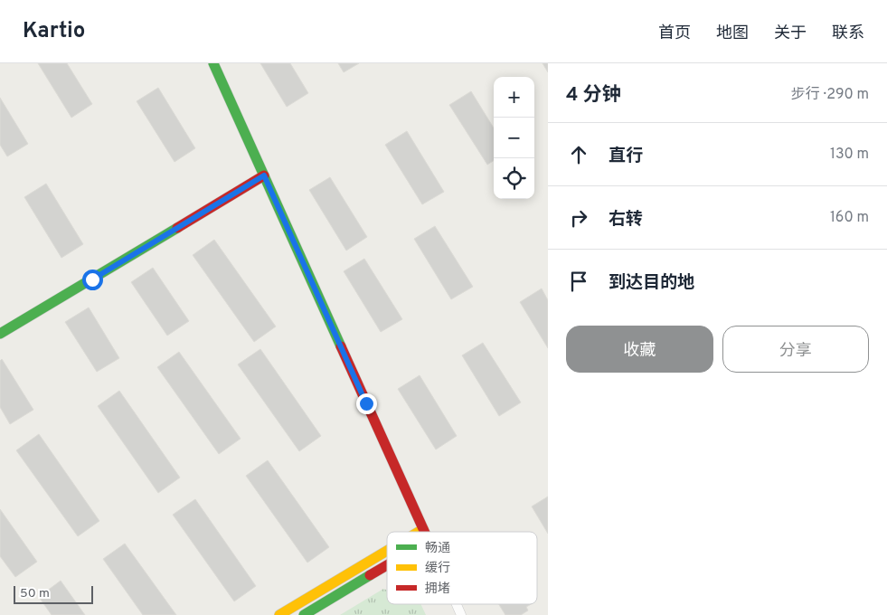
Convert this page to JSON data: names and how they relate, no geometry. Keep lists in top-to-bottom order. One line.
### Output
{"legend":["畅通","缓行","拥堵"],"scale_bar":"50 m","page":{"header":"Kartio","nav":["首页","地图","关于","联系"],"heading":["4 分钟","步行 · 290 m"],"map_buttons":["+","−"],"list":[["直行","130 m"],["右转","160 m"],"到达目的地"],"buttons":["收藏","分享"],"scale":"50 m"}}
